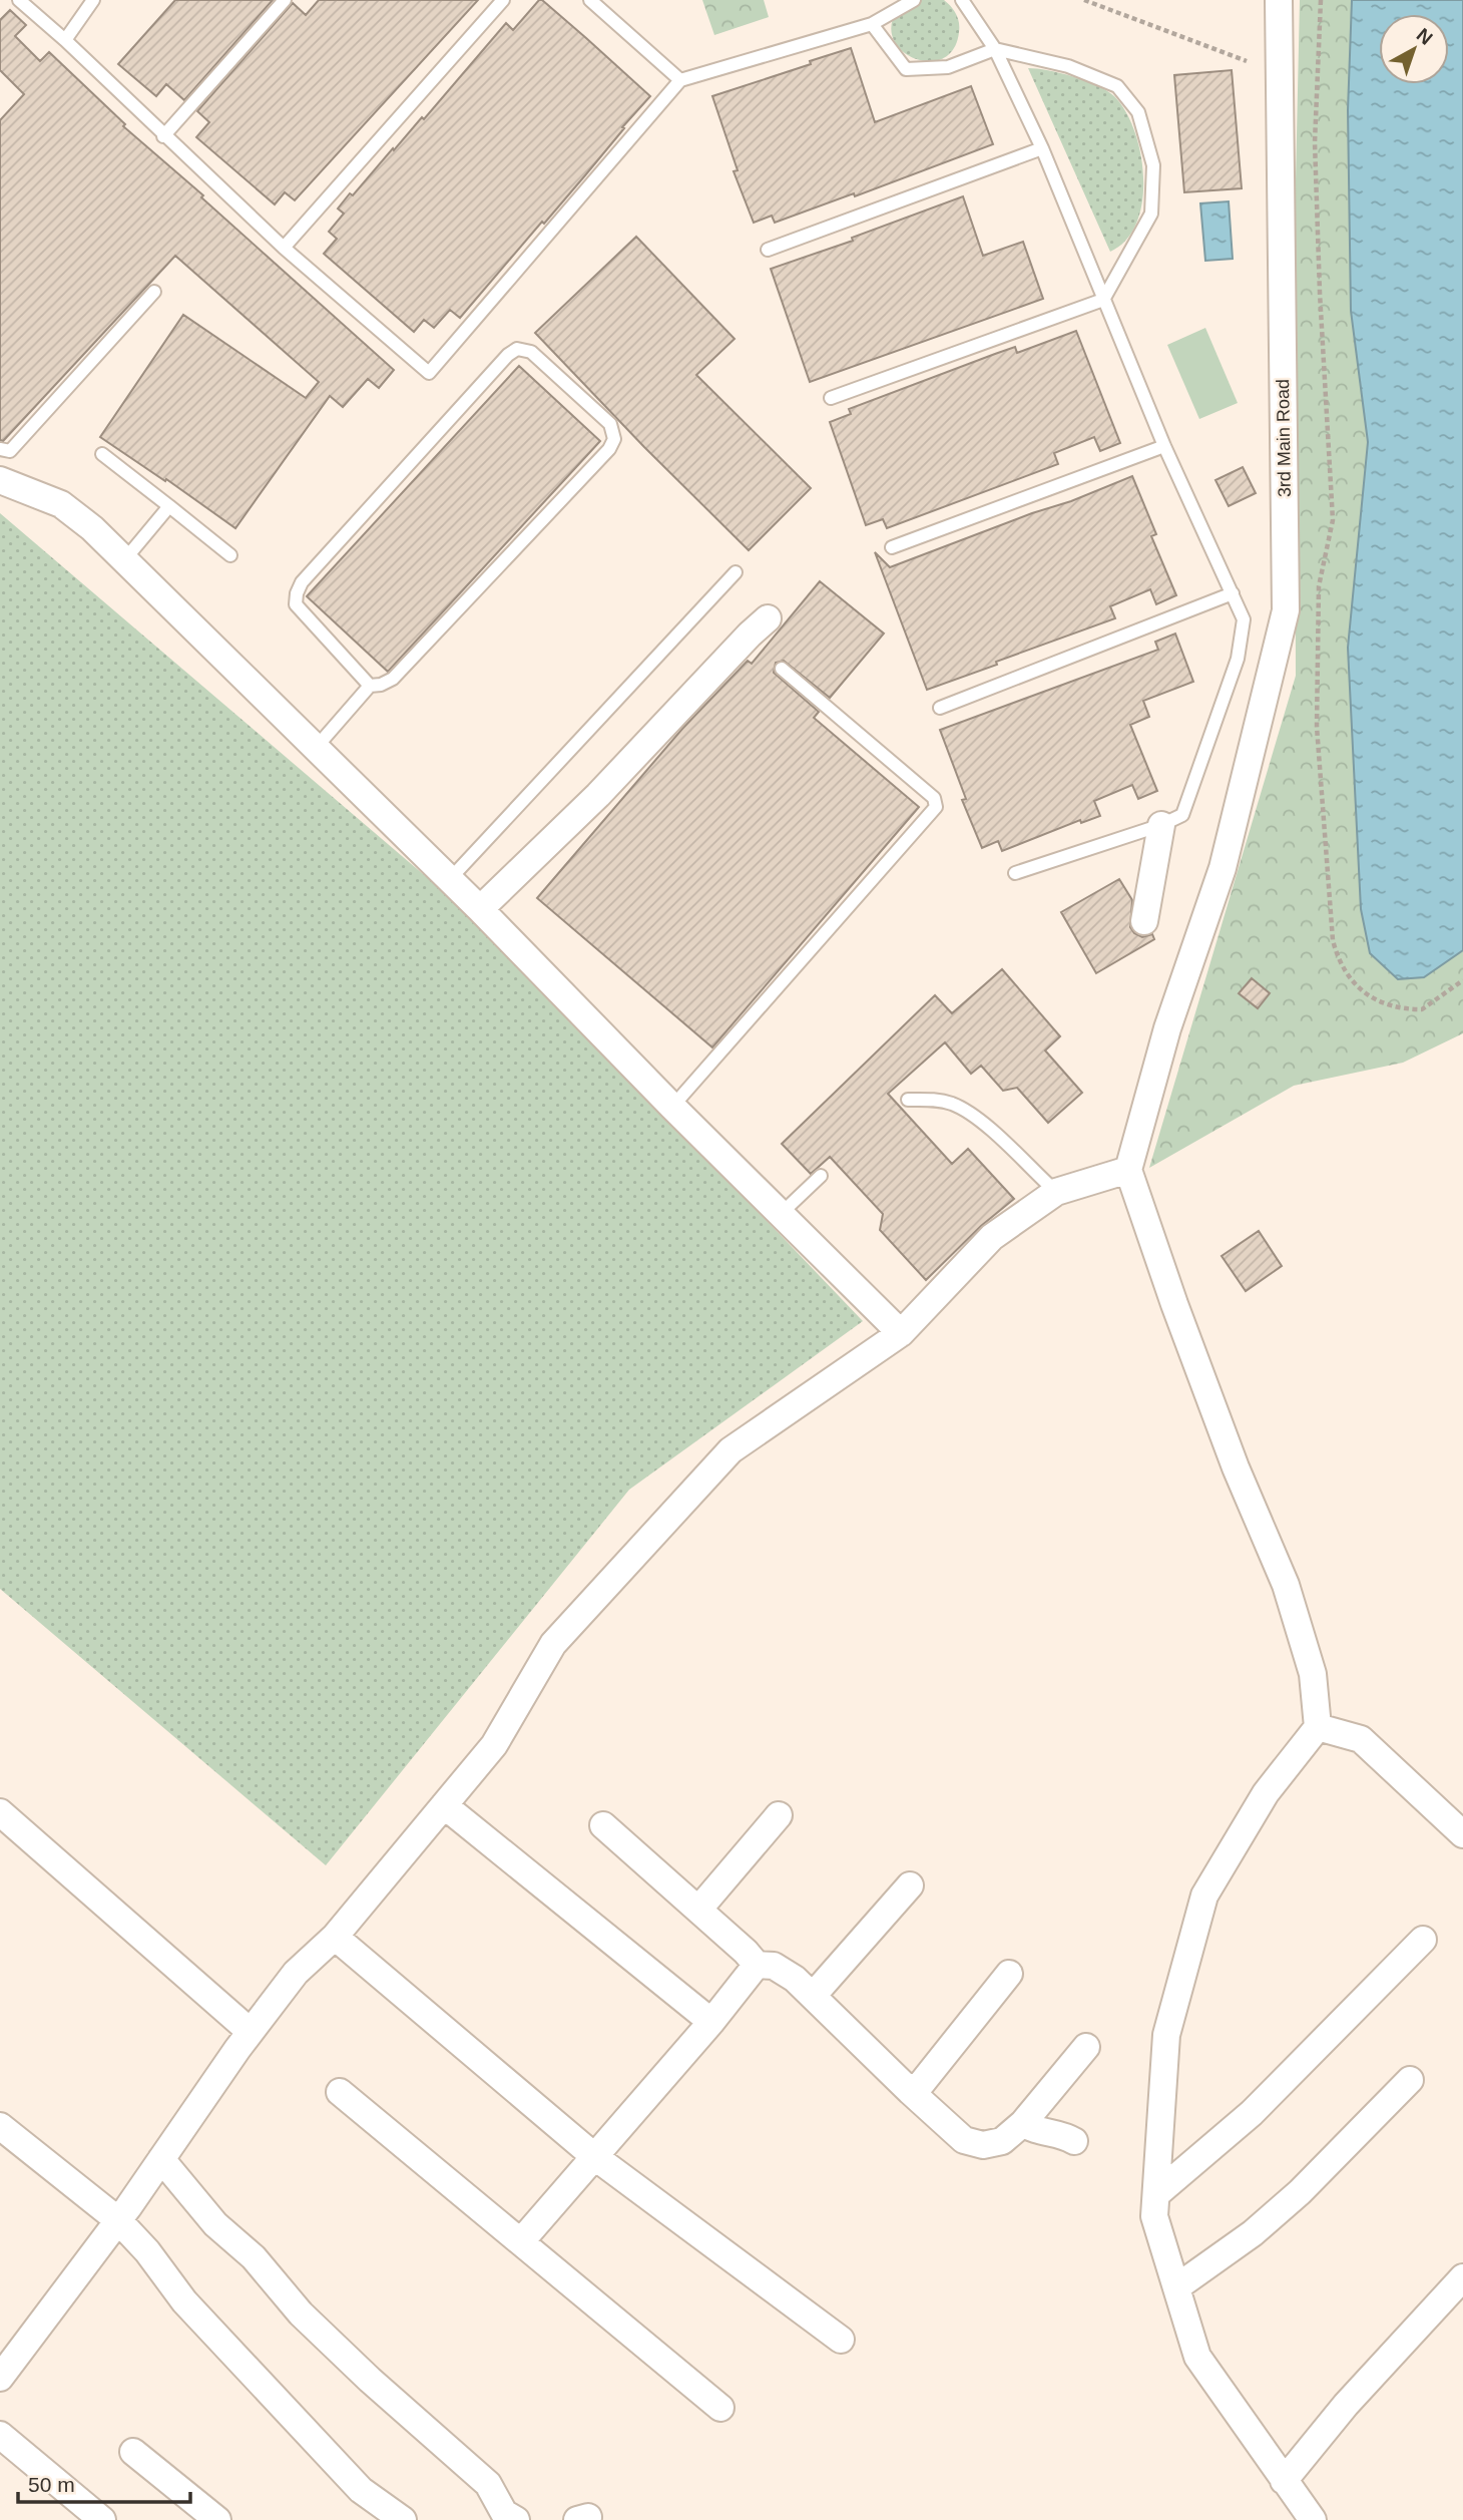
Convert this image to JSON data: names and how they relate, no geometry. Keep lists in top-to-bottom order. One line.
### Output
{"streets":{"street":["3rd Main Road"]},"scale_bar":"50 m","north":"top right"}
